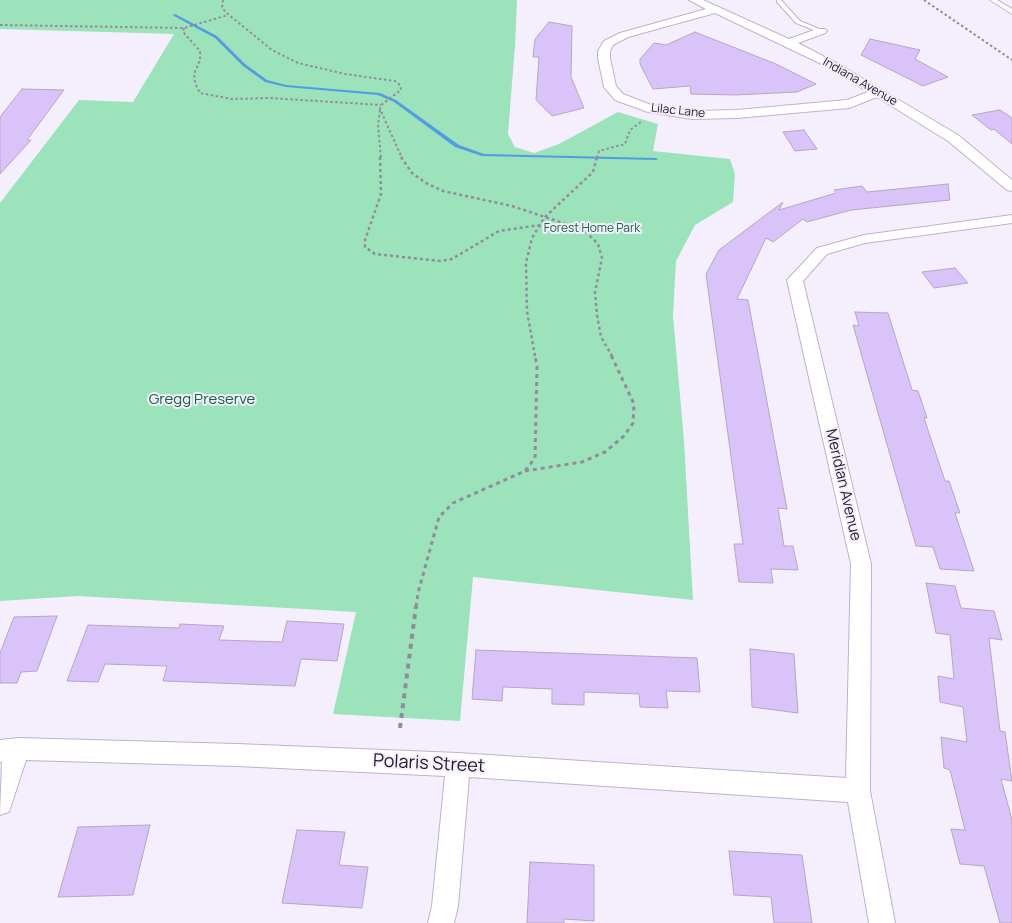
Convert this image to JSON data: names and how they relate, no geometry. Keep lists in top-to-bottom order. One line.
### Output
{"streets":{"street":["Indiana Avenue","Lilac Lane","Meridian Avenue","Polaris Street"]},"crossings":[["Indiana Avenue","Lilac Lane"],["Meridian Avenue","Polaris Street"]],"parks":["Forest Home Park","Gregg Preserve"]}
